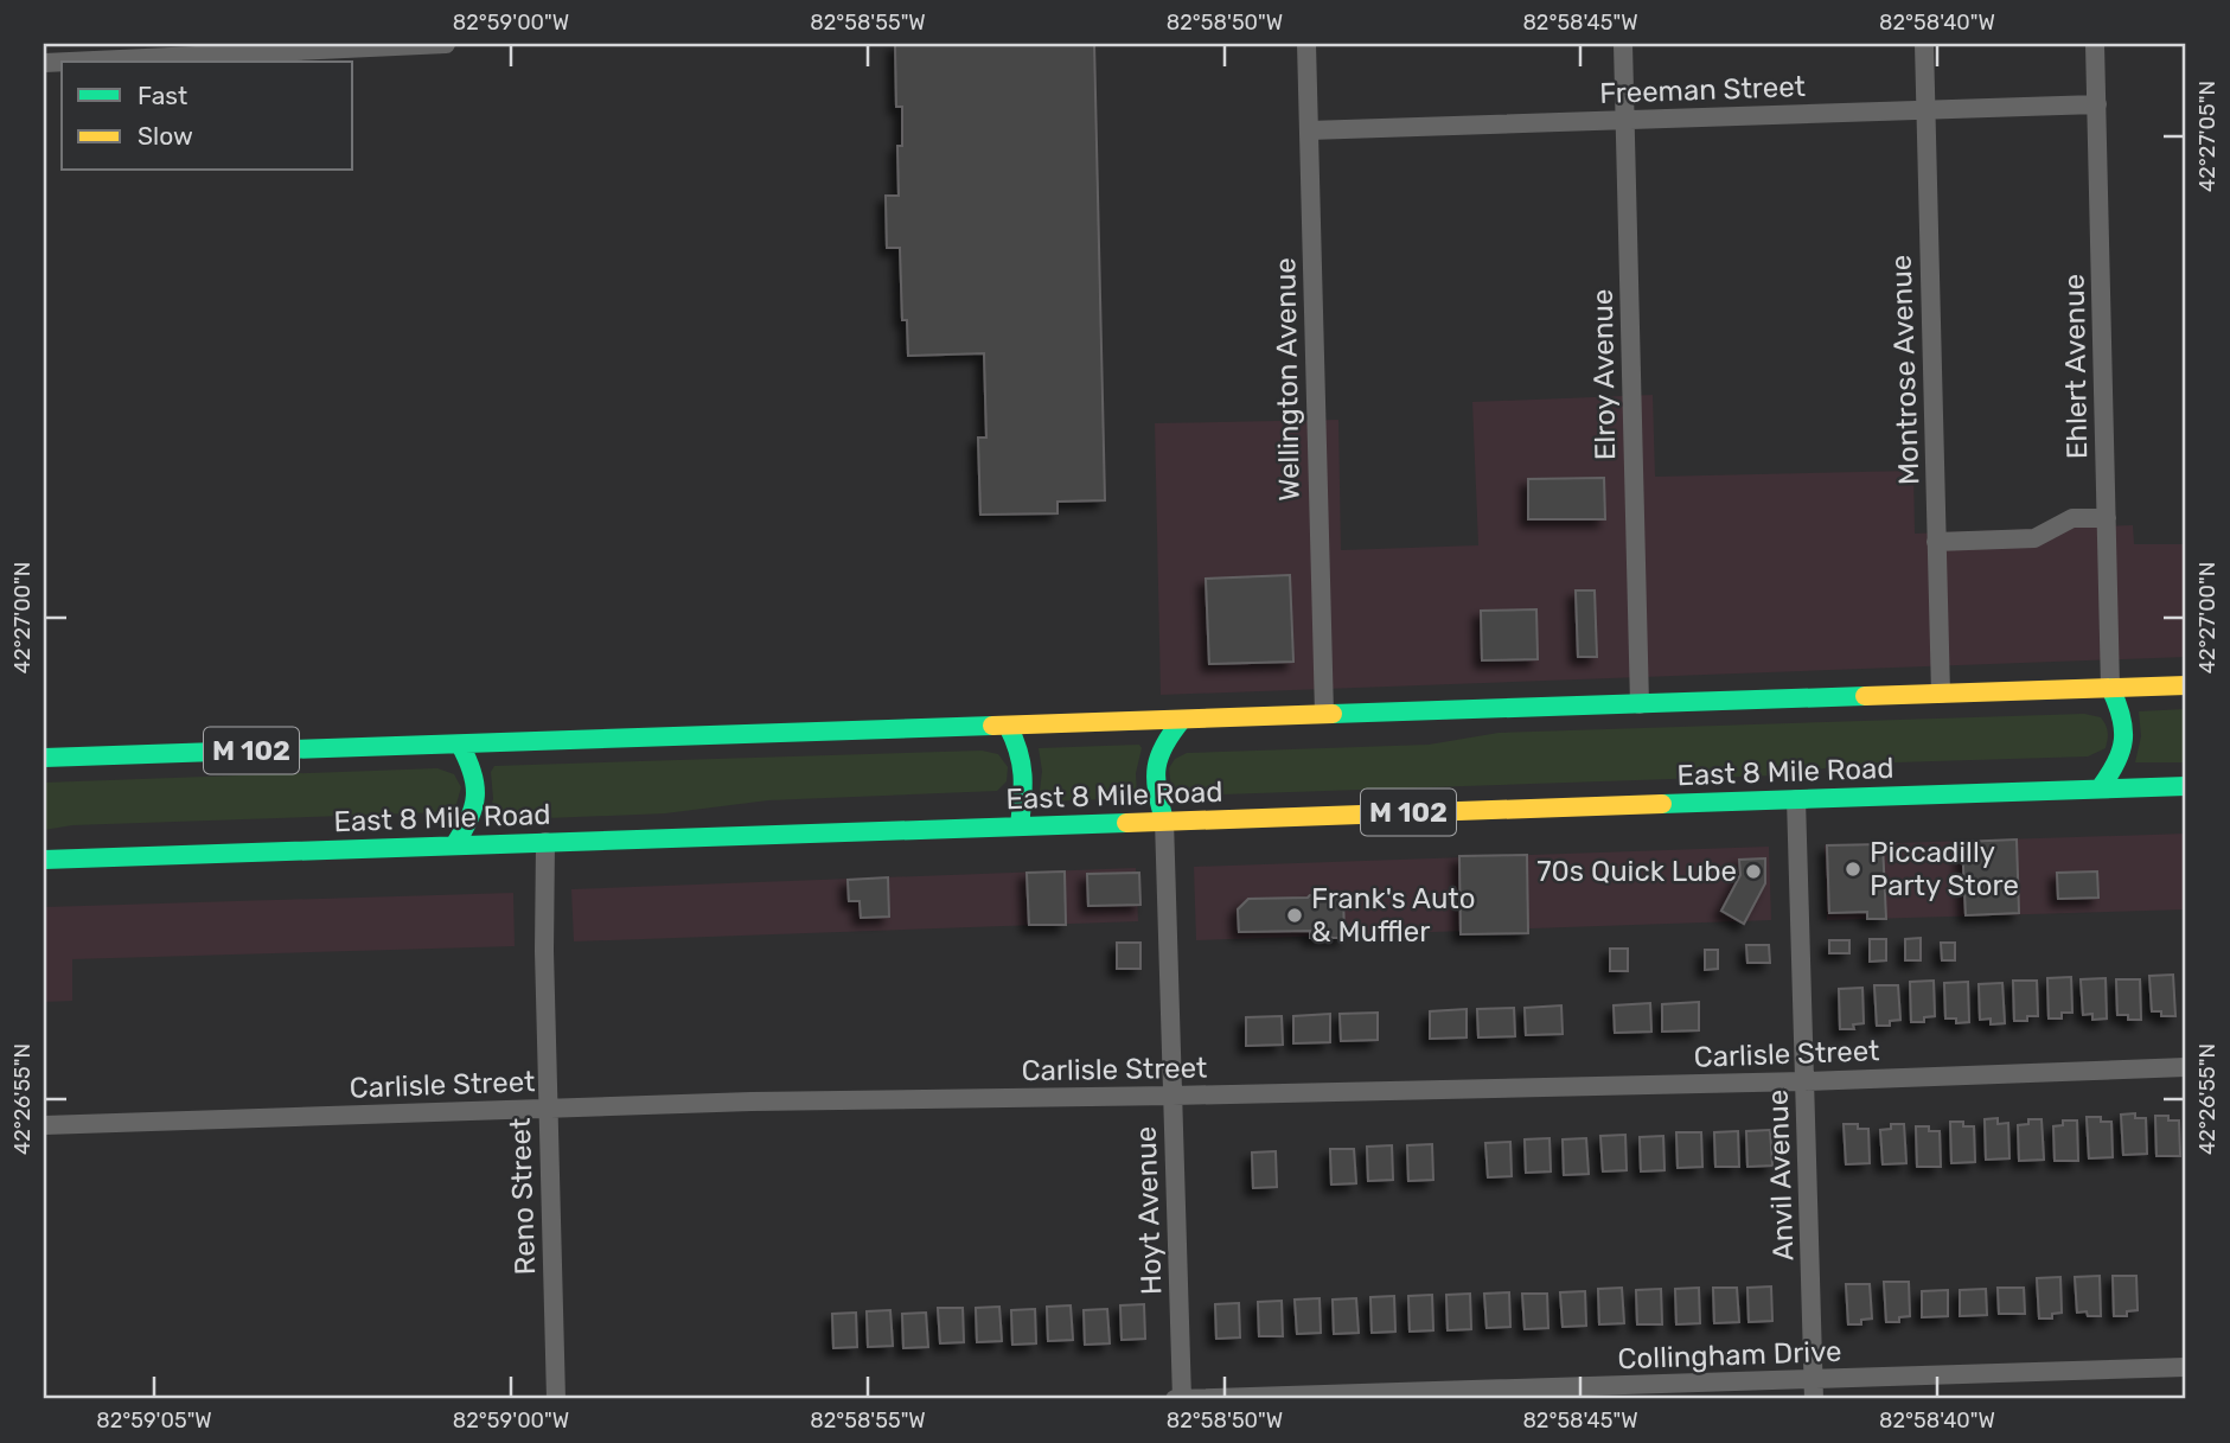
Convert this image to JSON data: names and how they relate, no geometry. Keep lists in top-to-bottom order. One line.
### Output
{"streets":{"highway":["M 102","East 8 Mile Road"],"street":["Freeman Street","Ehlert Avenue","Montrose Avenue","Elroy Avenue","Wellington Avenue","Carlisle Street","Anvil Avenue","Reno Street","Hoyt Avenue","Collingham Drive"]},"crossings":[["Freeman Street","Ehlert Avenue"],["Freeman Street","Montrose Avenue"],["Freeman Street","Elroy Avenue"],["Freeman Street","Wellington Avenue"],["Ehlert Avenue","M 102"],["Montrose Avenue","M 102"],["Elroy Avenue","M 102"],["Wellington Avenue","M 102"],["East 8 Mile Road","Anvil Avenue"],["East 8 Mile Road","Reno Street"],["East 8 Mile Road","Hoyt Avenue"],["Carlisle Street","Anvil Avenue"],["Carlisle Street","Reno Street"],["Carlisle Street","Hoyt Avenue"],["Anvil Avenue","Collingham Drive"],["Hoyt Avenue","Collingham Drive"]],"places":["Piccadilly Party Store","70s Quick Lube","Frank's Auto & Muffler"],"legend":["Fast","Slow"],"coordinates":["82°59'00\"W","82°58'55\"W","82°58'50\"W","82°58'45\"W","82°58'40\"W","42°27'05\"N","42°27'00\"N","42°26'55\"N","82°59'05\"W"]}
